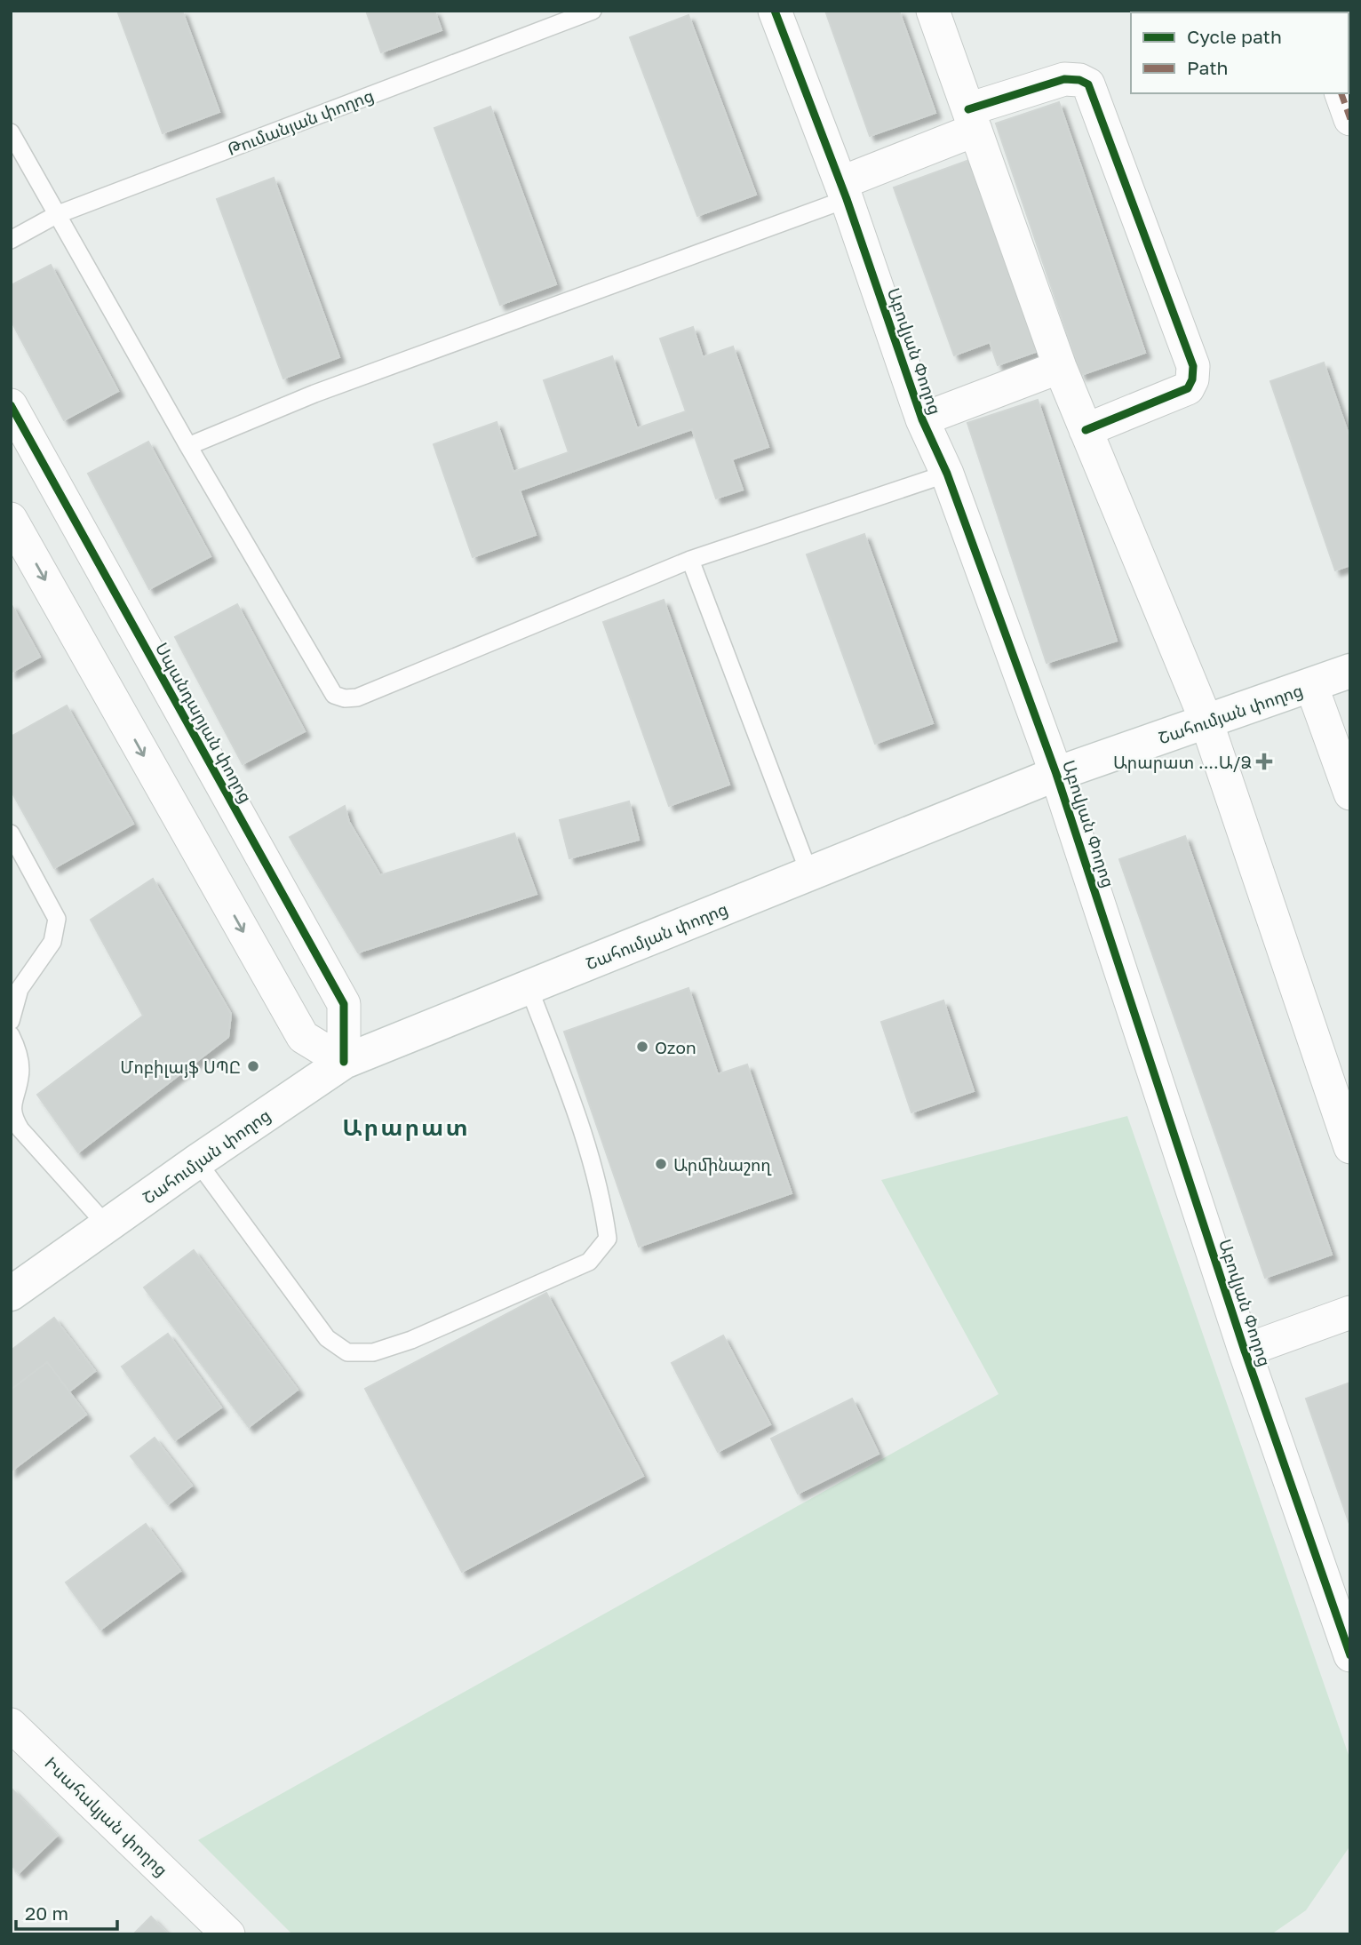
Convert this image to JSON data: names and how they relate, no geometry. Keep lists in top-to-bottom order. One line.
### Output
{"streets":{"main road":["Շահումյան փողոց"],"street":["Աբովյան Փողոց","Սպանդարյան փողոց","Իսահակյան փողոց"],"lane":["Թումանյան փողոց"]},"crossings":[["Աբովյան Փողոց","Շահումյան փողոց"],["Շահումյան փողոց","Սպանդարյան փողոց"]],"districts":["Արարատ"],"places":{"health":["Արարատ ....Ա/Ձ"],"other":["Ozon","Մոբիլայֆ ՍՊԸ","Արմինաշող"]},"legend":["Cycle path","Path"],"scale_bar":"20 m"}
